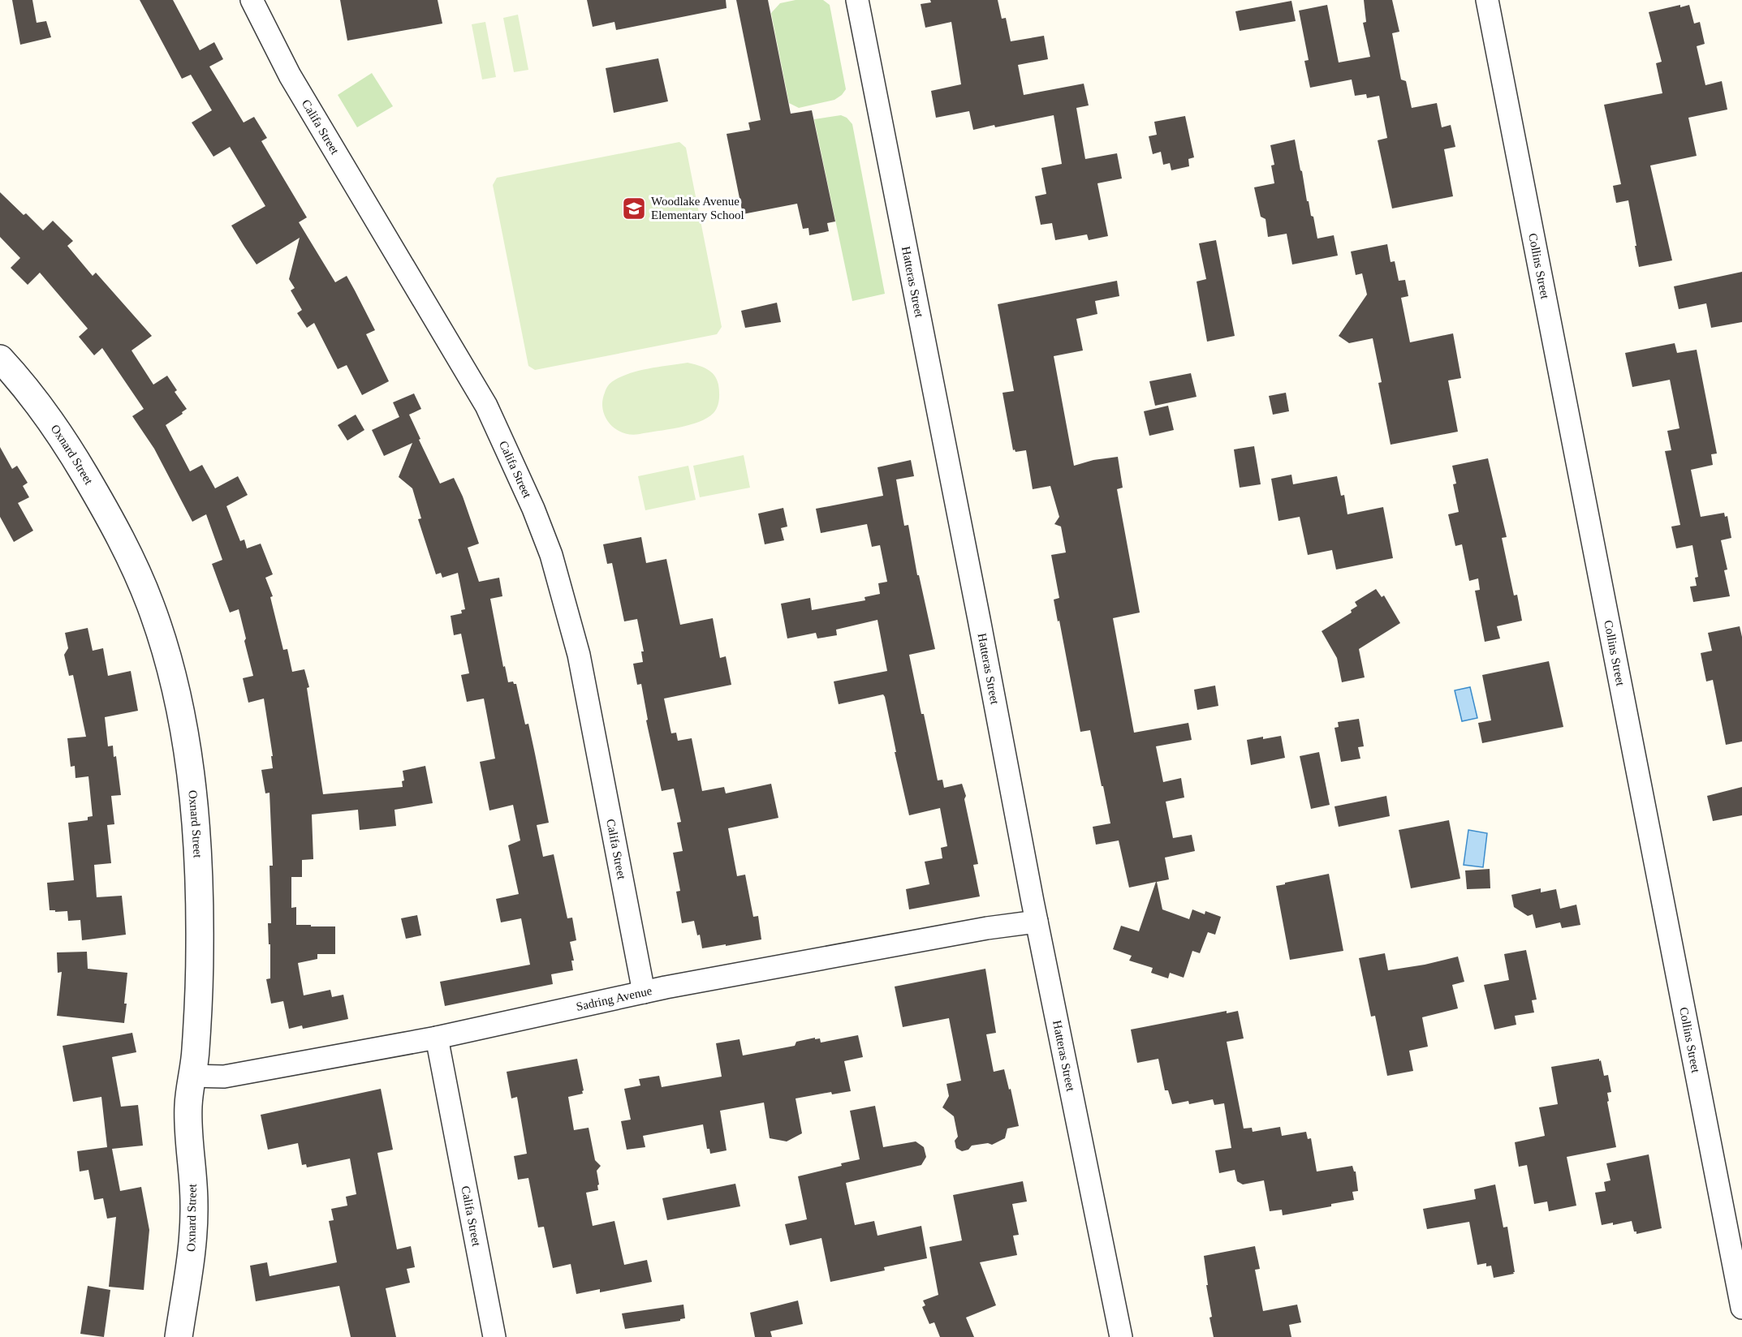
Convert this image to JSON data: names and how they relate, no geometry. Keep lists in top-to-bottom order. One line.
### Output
{"streets":{"street":["Califa Street","Collins Street","Hatteras Street","Oxnard Street","Sadring Avenue"]},"crossings":[["Califa Street","Sadring Avenue"],["Hatteras Street","Sadring Avenue"],["Oxnard Street","Sadring Avenue"]],"places":{"school or university":["Woodlake Avenue Elementary School"]}}
